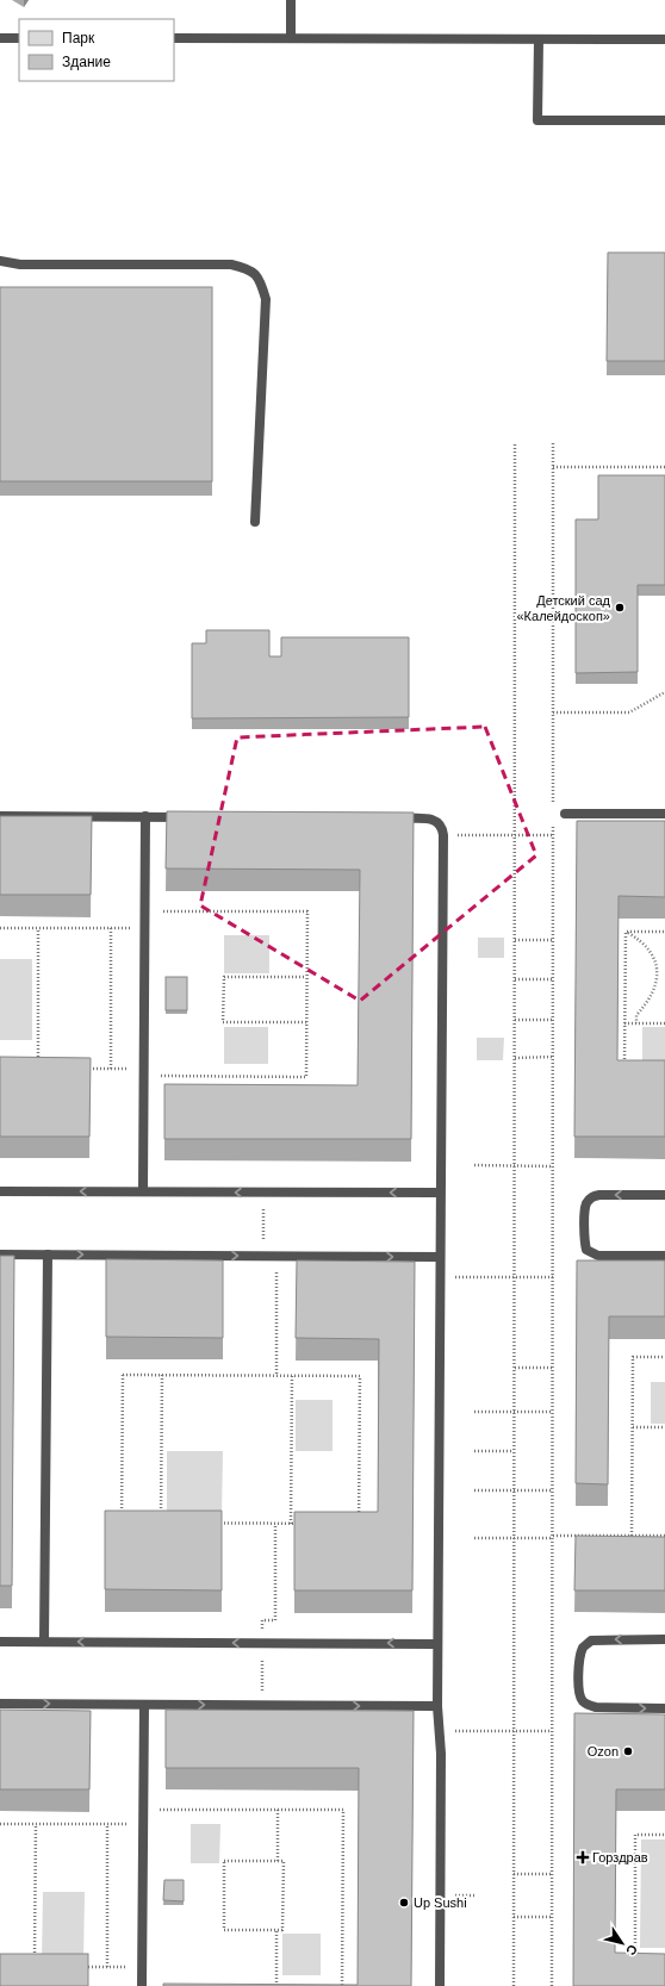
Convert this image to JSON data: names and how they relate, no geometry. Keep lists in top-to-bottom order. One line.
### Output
{"places":{"other":["Детский сад «Калейдоскоп»","Ozon","Up Sushi"],"health":["Горздрав"]},"legend":["Парк","Здание"],"north":"bottom right"}
